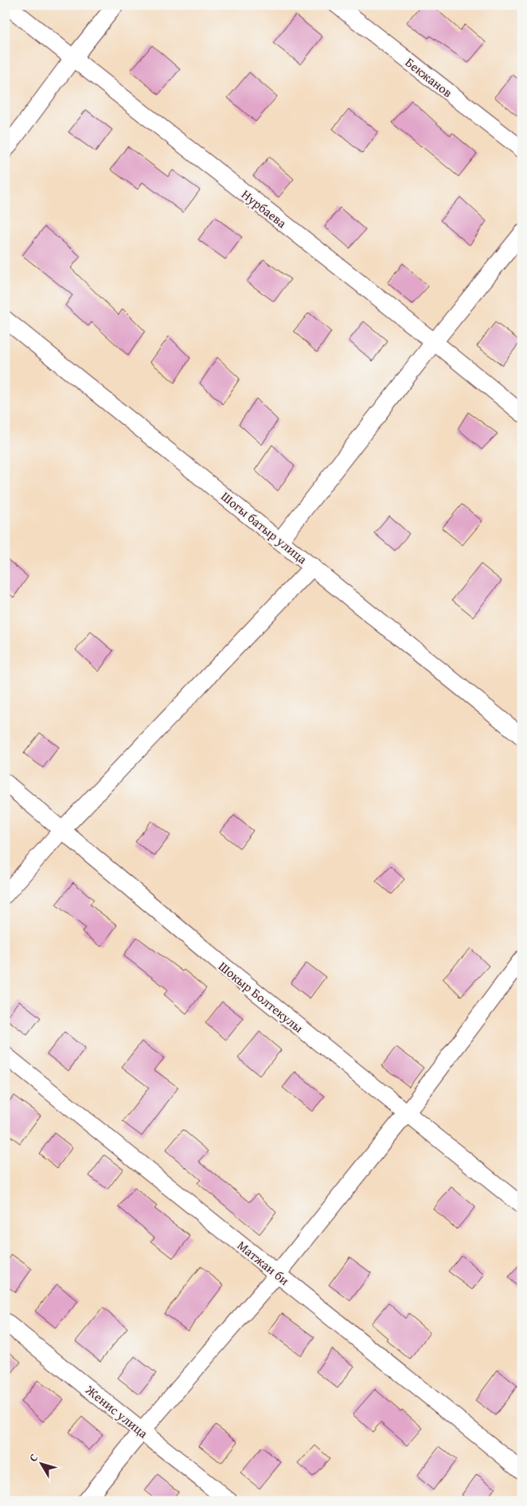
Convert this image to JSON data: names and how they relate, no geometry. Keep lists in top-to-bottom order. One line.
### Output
{"streets":{"street":["Бекжанов","Нурбаева","Шогы батыр улица","Шокыр Болтекулы","Матжан би","Женис улица"]},"north":"top left"}
